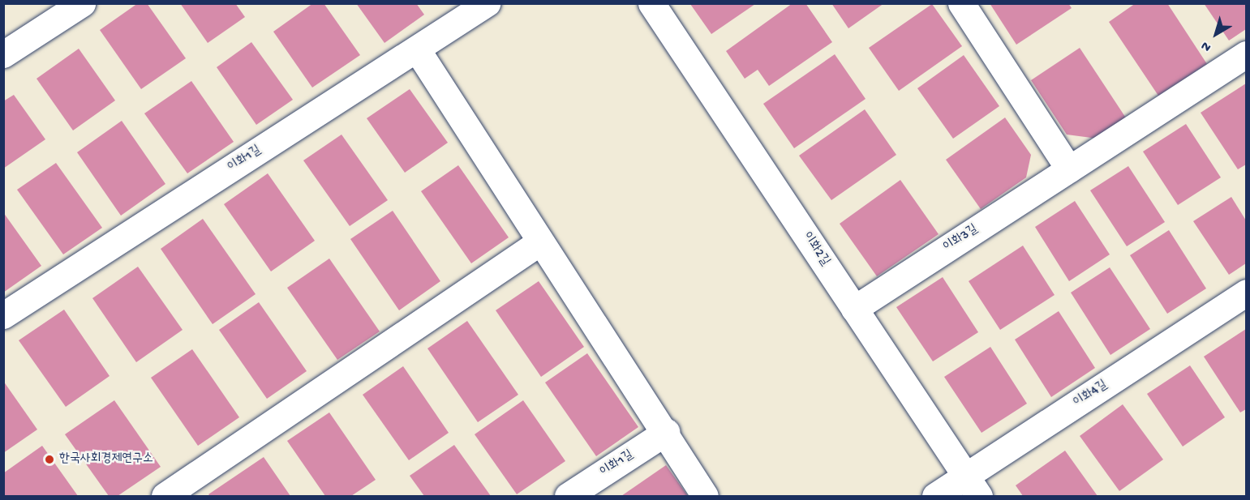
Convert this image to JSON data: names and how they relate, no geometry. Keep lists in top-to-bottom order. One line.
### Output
{"streets":{"street":["이화1길","이화3길","이화2길","이화4길"]},"crossings":[["이화3길","이화2길"],["이화2길","이화4길"]],"places":["한국사회경제연구소"],"north":"bottom left"}
